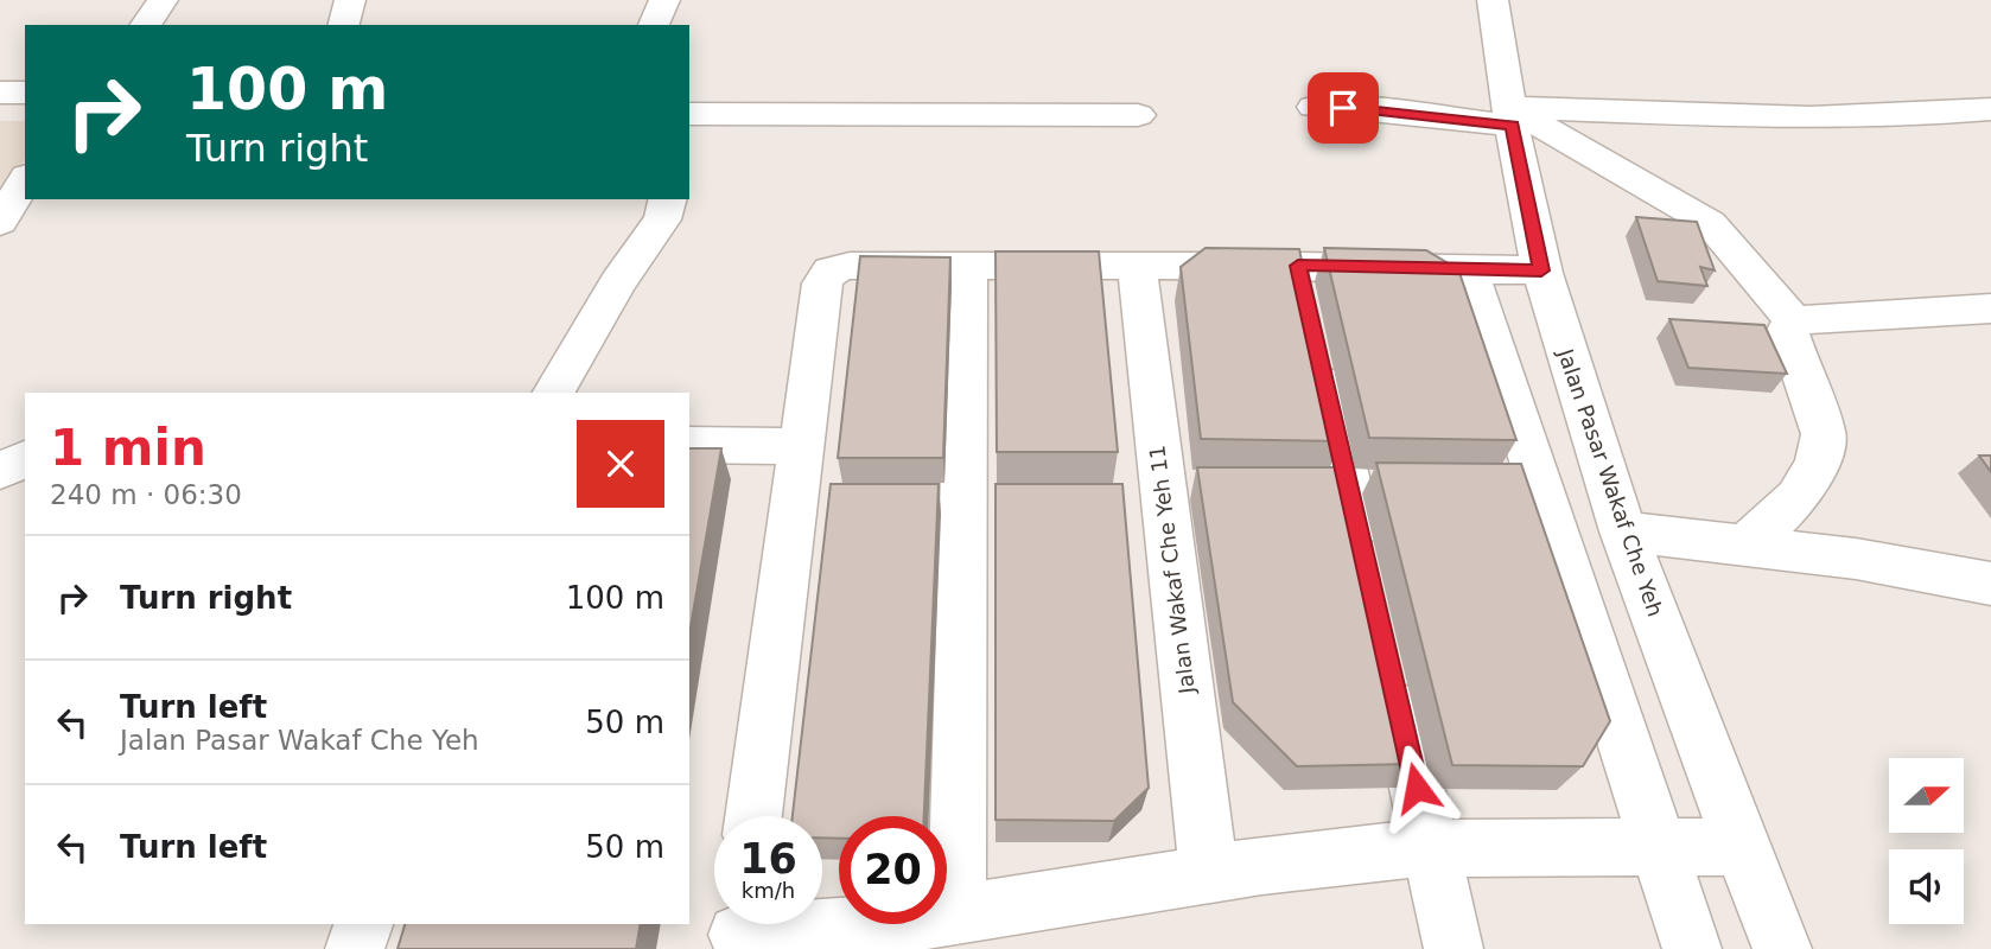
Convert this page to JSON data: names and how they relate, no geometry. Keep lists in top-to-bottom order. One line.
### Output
{"streets":{"street":["Jalan Pasar Wakaf Che Yeh","Jalan Wakaf Che Yeh 11"]},"north":"right","page":{"turn":["100 m","Turn right"],"heading":["1 min","240 m · 06:30"],"list":[{"name":"Turn right","value":"100 m"},{"name":"Turn left","note":"Jalan Pasar Wakaf Che Yeh","value":"50 m"},{"name":"Turn left","value":"50 m"}],"speed":"16 km/h","limit":"20"}}
